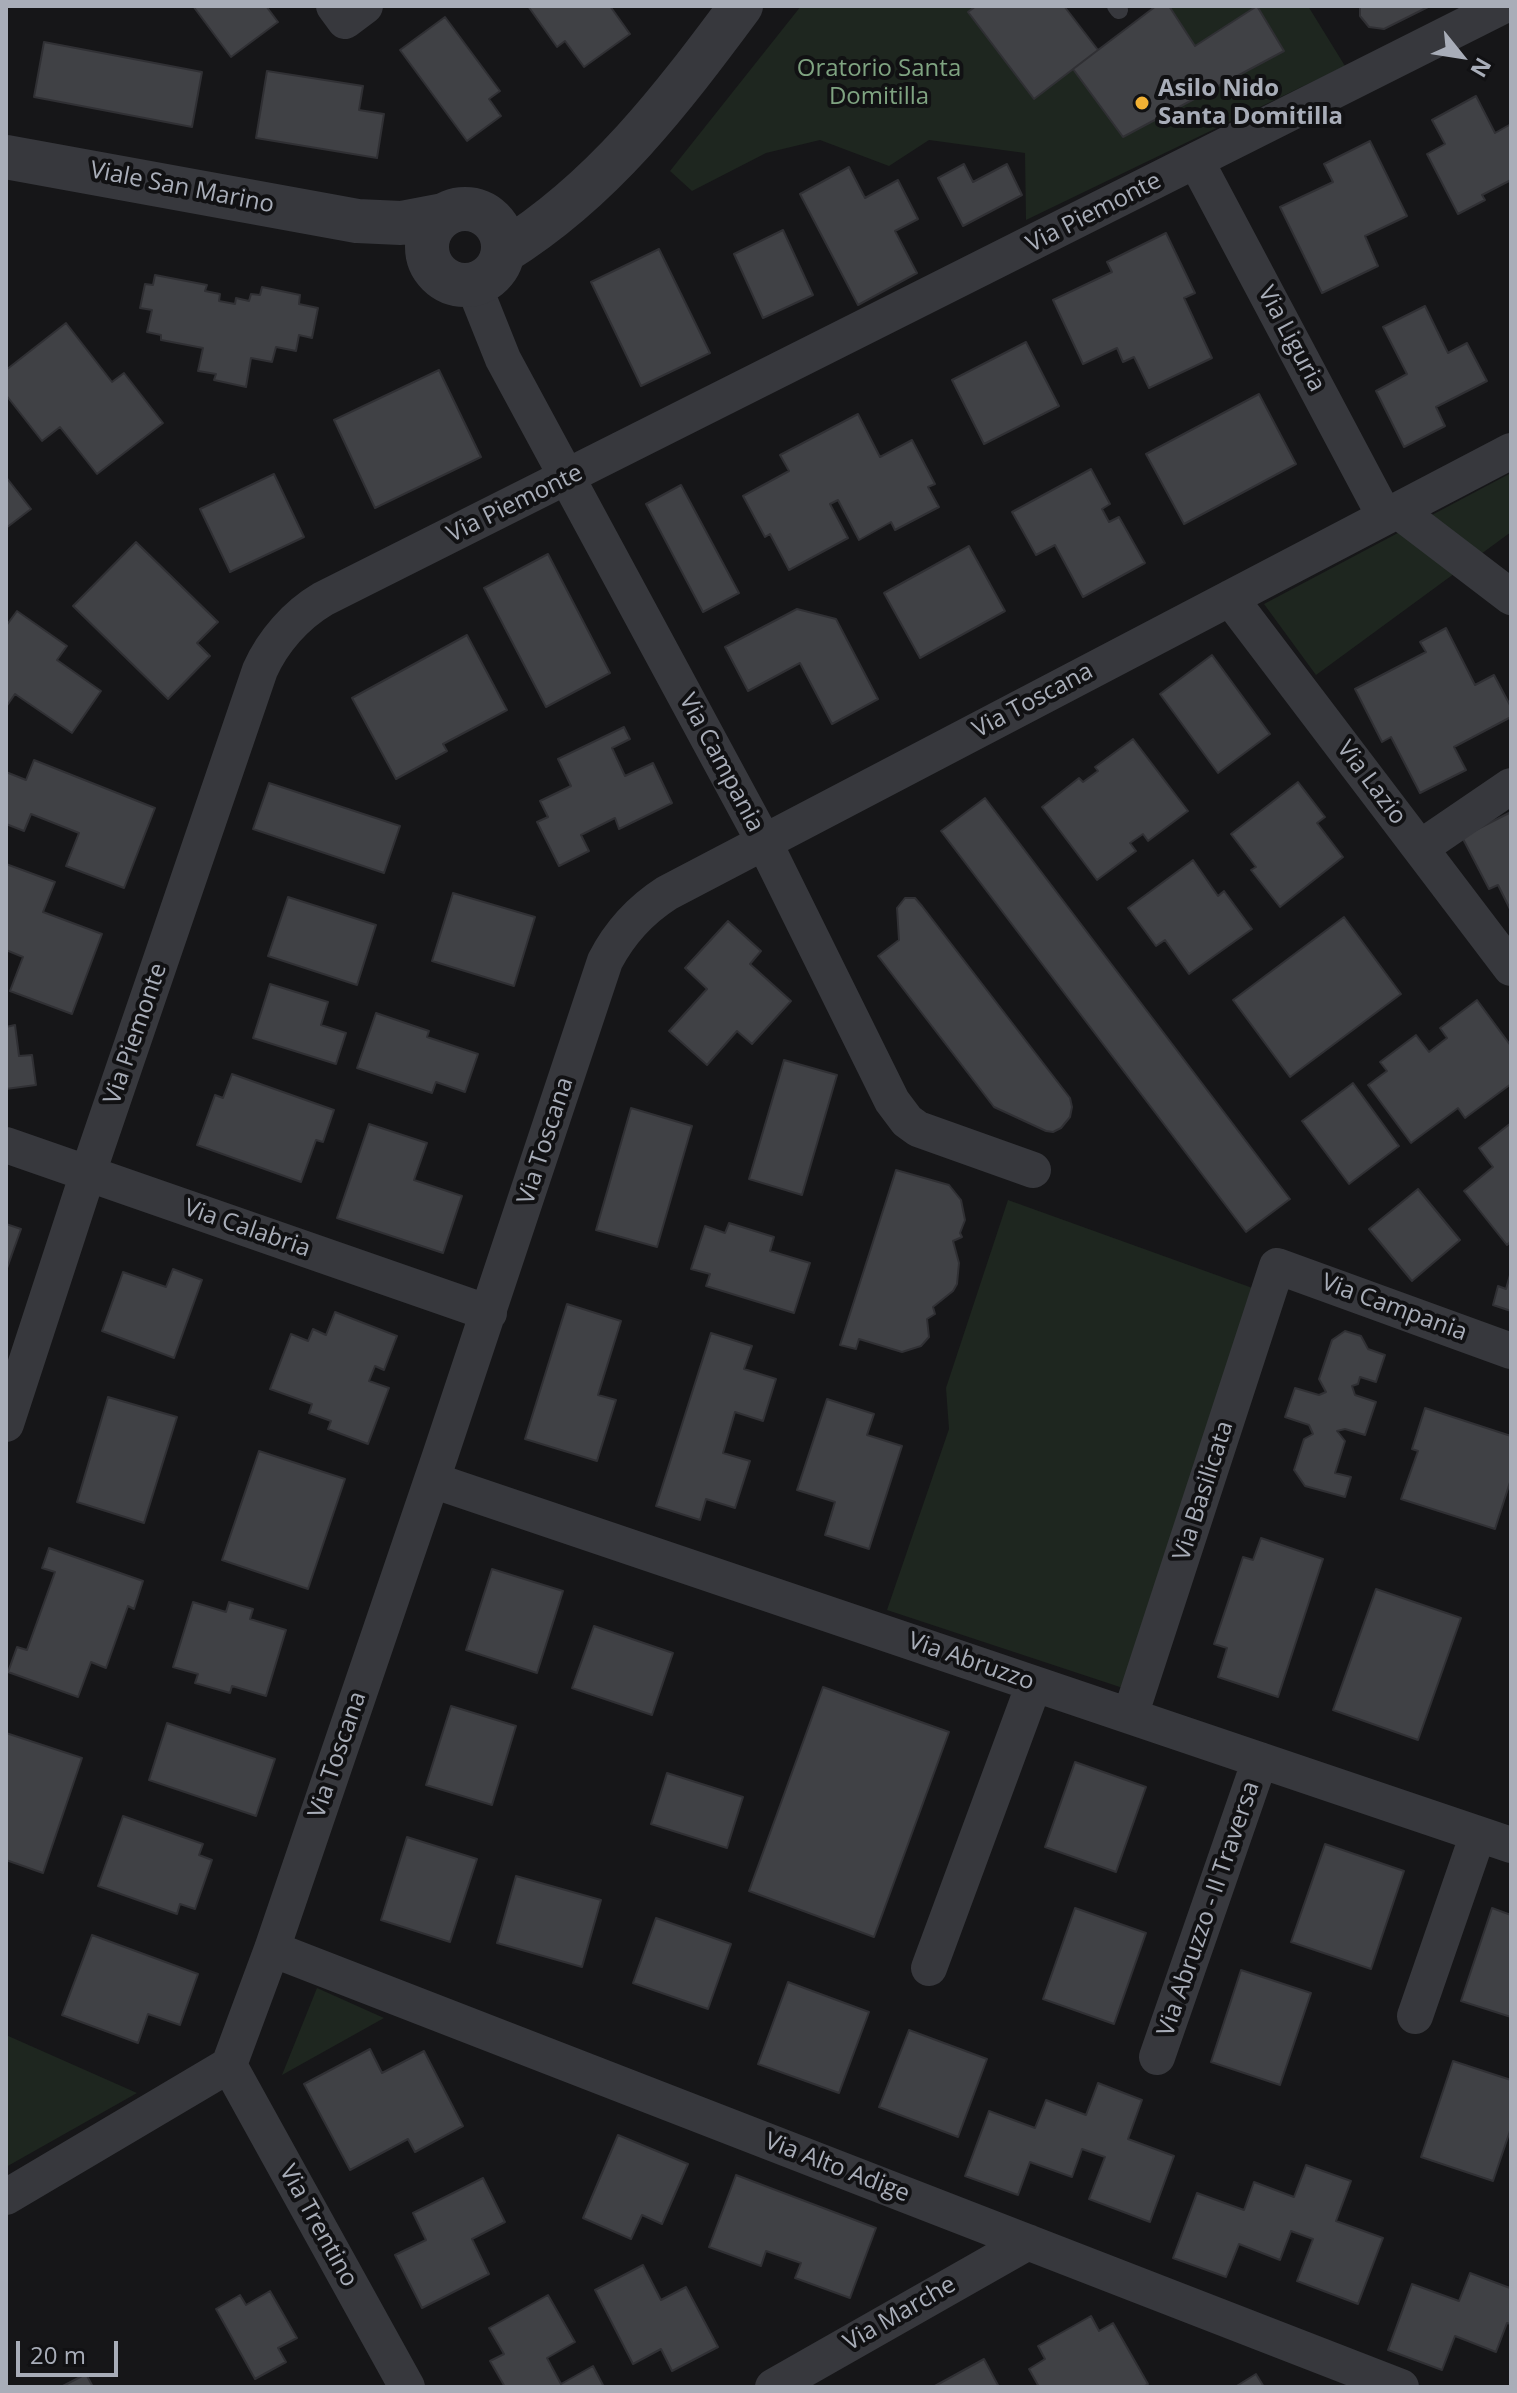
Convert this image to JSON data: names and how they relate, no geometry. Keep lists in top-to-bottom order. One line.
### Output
{"streets":{"street":["Viale San Marino","Via Piemonte","Via Liguria","Via Toscana","Via Campania","Via Lazio","Via Calabria","Via Basilicata","Via Abruzzo","Via Abruzzo - II Traversa","Via Alto Adige","Via Trentino","Via Marche"]},"crossings":[["Viale San Marino","Via Campania"],["Via Piemonte","Via Liguria"],["Via Piemonte","Via Campania"],["Via Piemonte","Via Calabria"],["Via Liguria","Via Toscana"],["Via Toscana","Via Campania"],["Via Toscana","Via Lazio"],["Via Toscana","Via Calabria"],["Via Toscana","Via Abruzzo"],["Via Toscana","Via Alto Adige"],["Via Toscana","Via Trentino"],["Via Campania","Via Basilicata"],["Via Basilicata","Via Abruzzo"],["Via Abruzzo","Via Abruzzo - II Traversa"],["Via Alto Adige","Via Marche"]],"parks":["Oratorio Santa Domitilla"],"places":["Asilo Nido Santa Domitilla"],"scale_bar":"20 m","north":"bottom right"}
